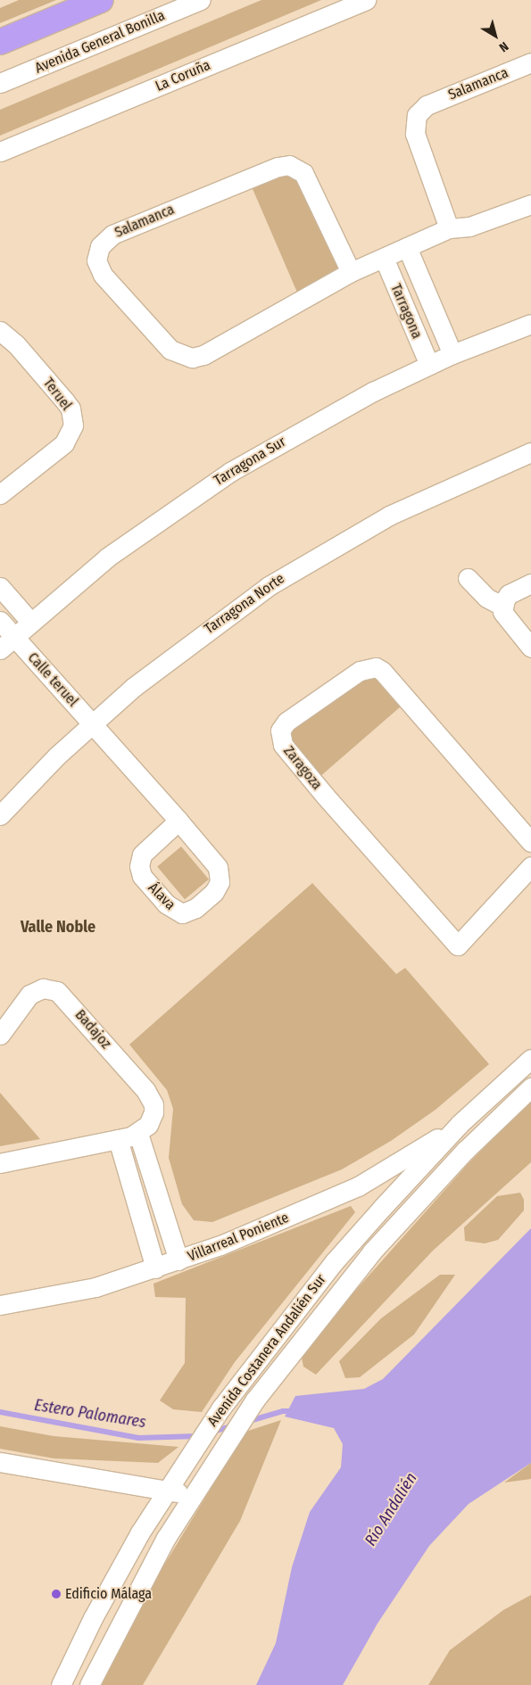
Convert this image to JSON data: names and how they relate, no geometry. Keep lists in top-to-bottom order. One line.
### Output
{"streets":{"street":["Avenida General Bonilla","La Coruña","Salamanca","Tarragona","Teruel","Tarragona Sur","Tarragona Norte","Calle teruel","Zaragoza","Álava","Badajoz","Villarreal Poniente","Avenida Costanera Andalién Sur"]},"crossings":[["Salamanca","Tarragona"],["Tarragona","Tarragona Sur"],["Tarragona Sur","Calle teruel"],["Tarragona Norte","Calle teruel"],["Tarragona Norte","Álava"],["Calle teruel","Álava"],["Villarreal Poniente","Avenida Costanera Andalién Sur"]],"districts":["Valle Noble"],"water":["Estero Palomares","Río Andalién"],"places":["Edificio Málaga"],"north":"bottom right"}
